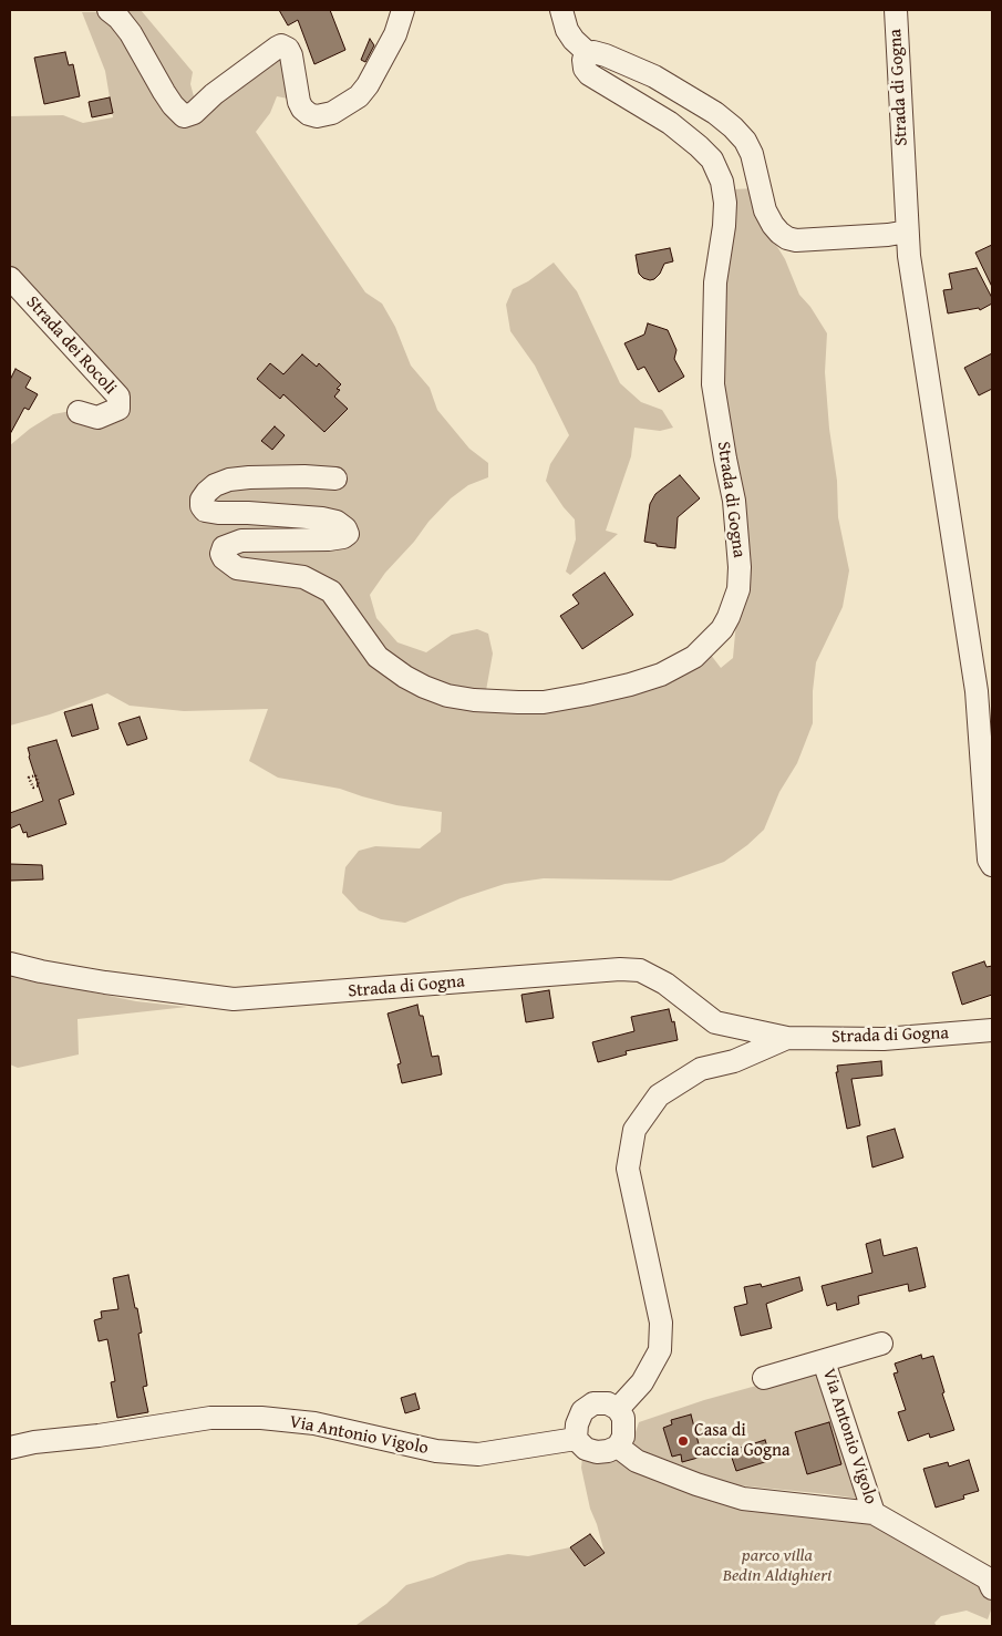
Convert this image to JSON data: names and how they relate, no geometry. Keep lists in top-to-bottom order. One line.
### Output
{"streets":{"street":["Strada di Gogna","Strada dei Rocoli","Via Antonio Vigolo"]},"crossings":[["Strada di Gogna","Via Antonio Vigolo"]],"parks":["parco villa Bedin Aldighieri"],"places":["Casa di caccia Gogna"]}
